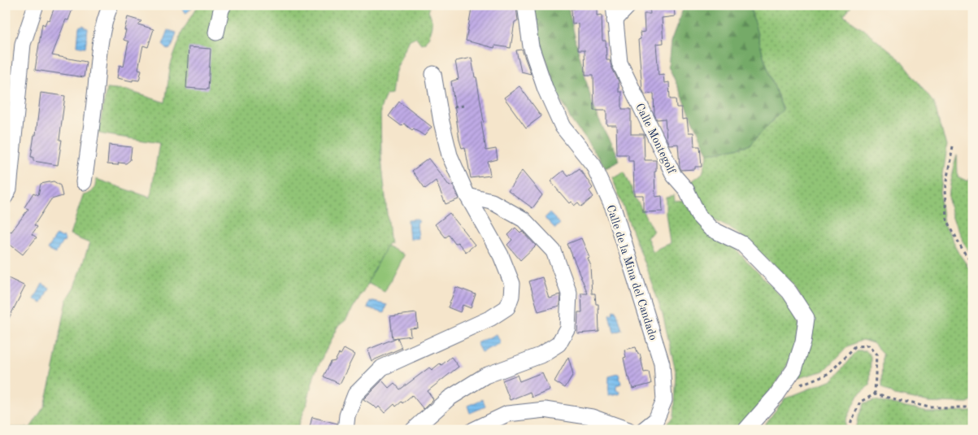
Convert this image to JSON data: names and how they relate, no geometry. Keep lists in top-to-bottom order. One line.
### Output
{"streets":{"street":["Calle Montegolf","Calle de la Mina del Candado"]}}
